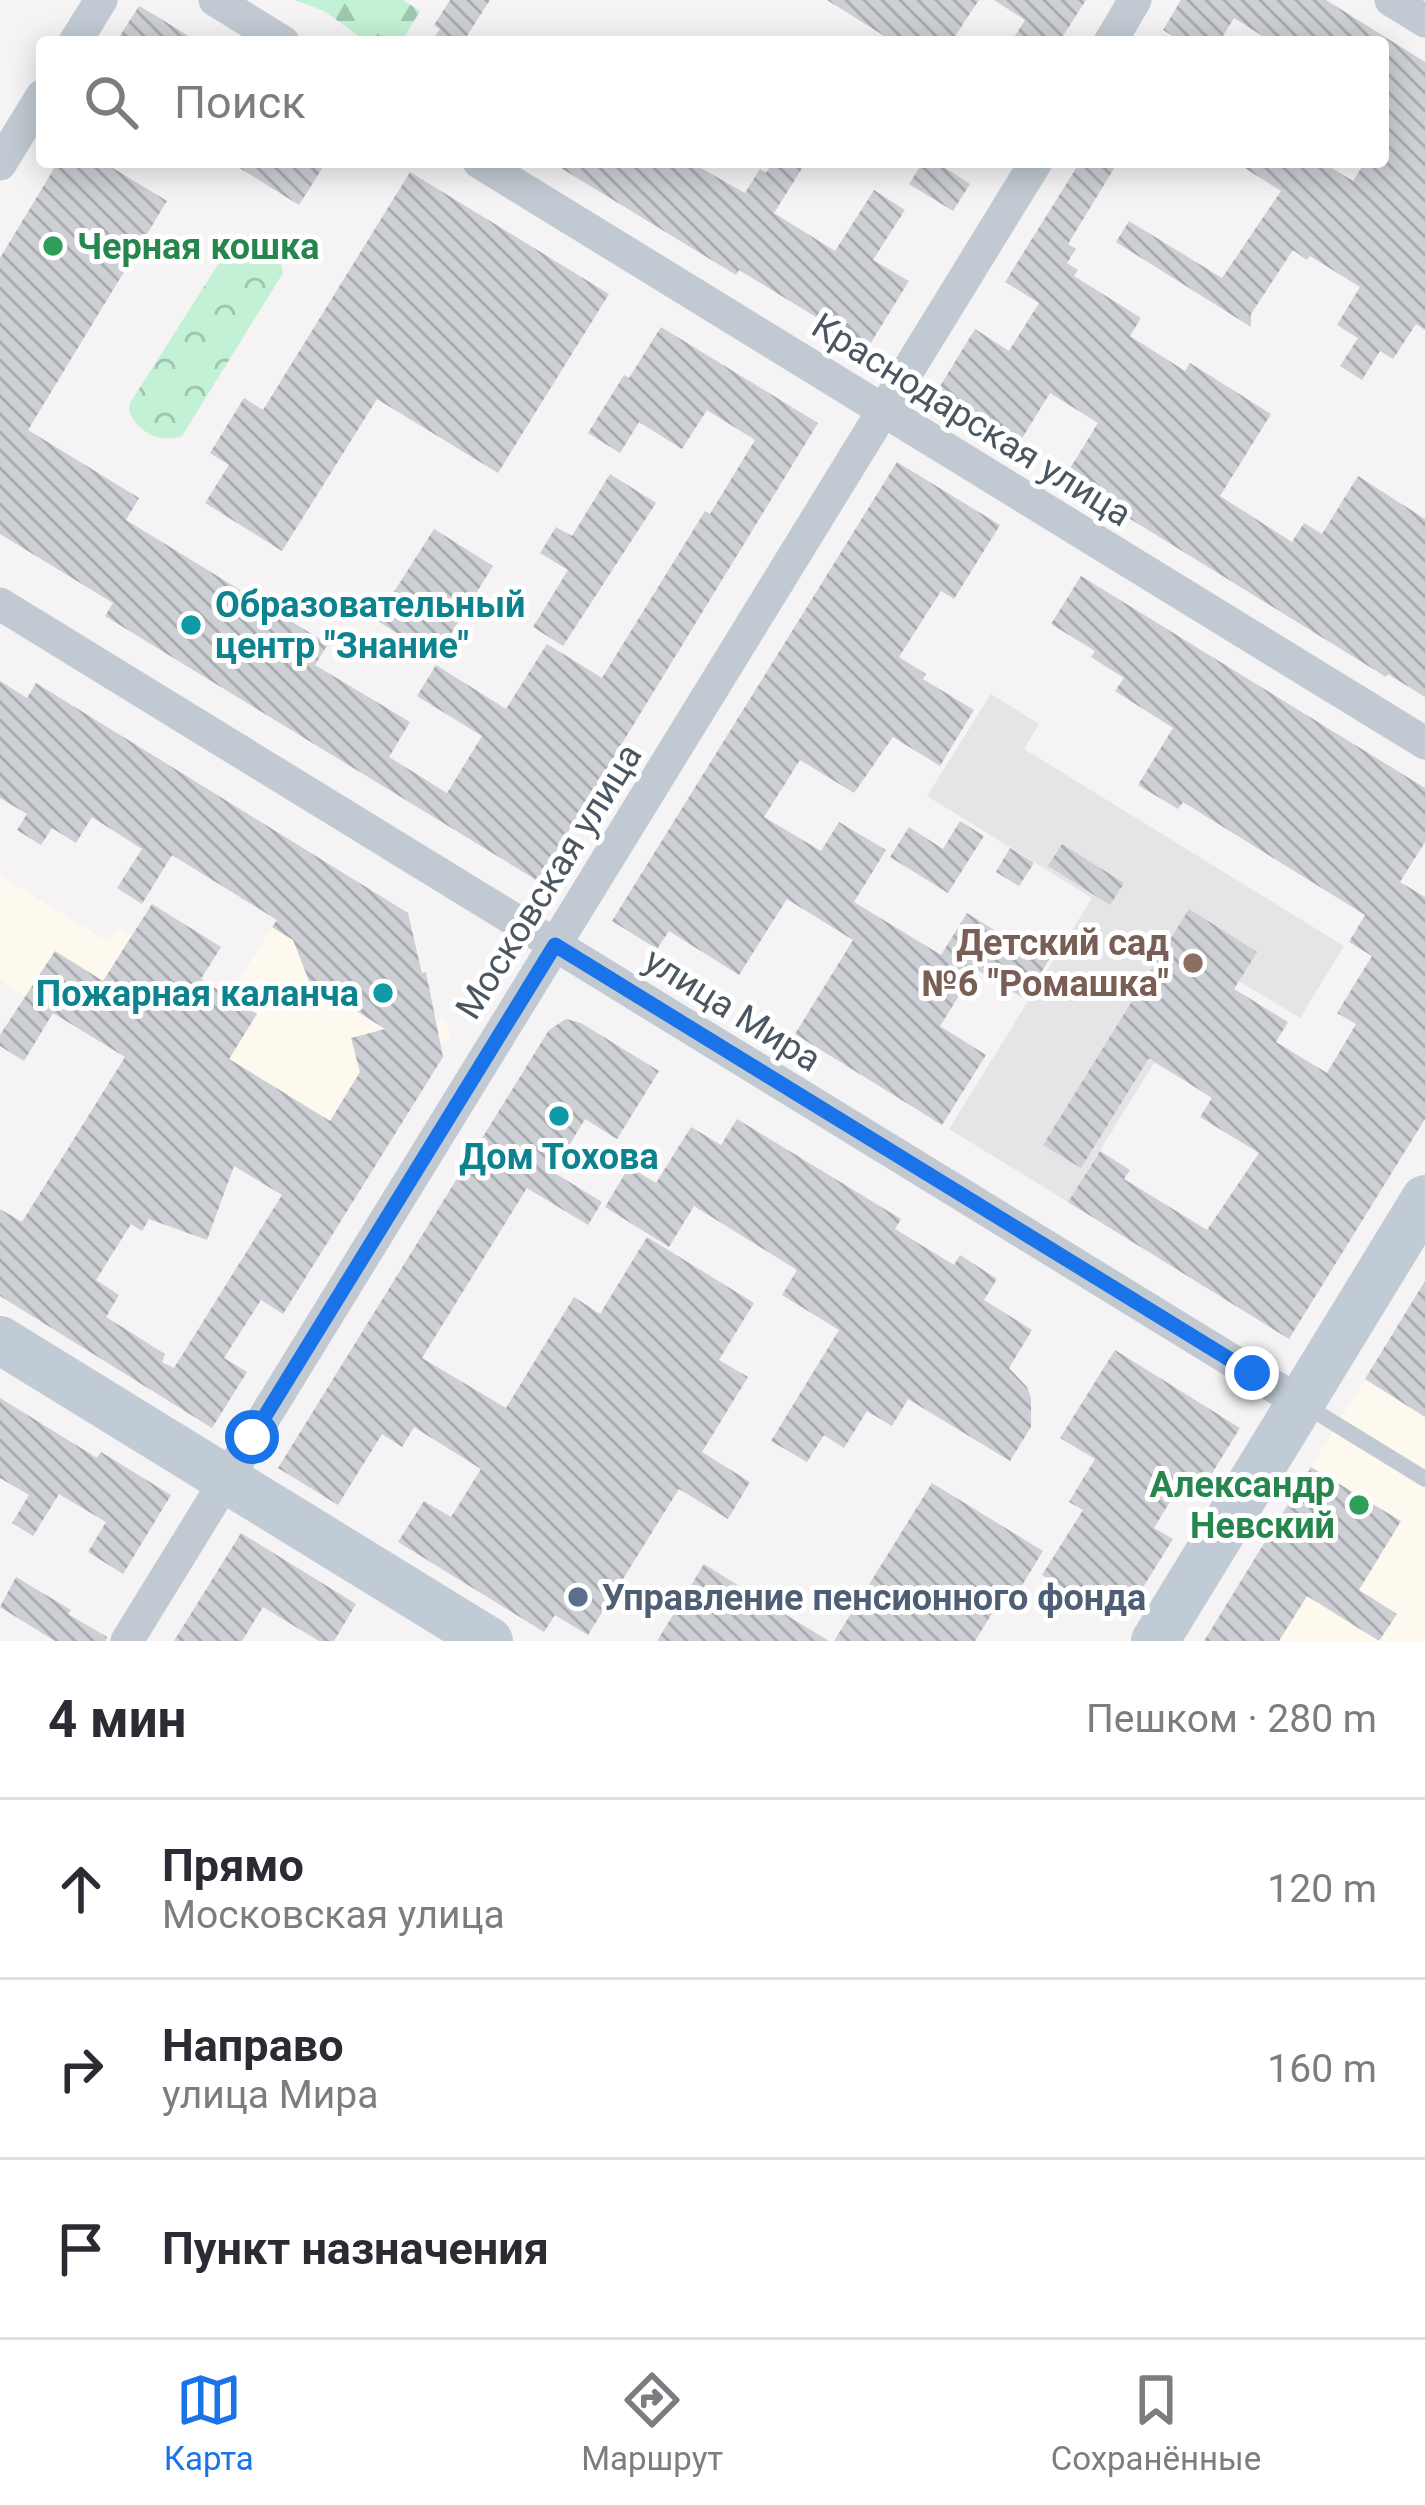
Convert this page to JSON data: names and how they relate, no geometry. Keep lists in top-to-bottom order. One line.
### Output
{"streets":{"street":["Краснодарская улица","Московская улица","улица Мира"]},"crossings":[["Краснодарская улица","Московская улица"],["Московская улица","улица Мира"]],"places":["Черная кошка","Образовательный центр \"Знание\"","Детский сад №6 \"Ромашка\"","Пожарная каланча","Дом Тохова","Александр Невский","Управление пенсионного фонда"],"page":{"search":"Поиск","heading":["4 мин","Пешком · 280 m"],"list":[["Прямо","Московская улица","120 m"],["Направо","улица Мира","160 m"],"Пункт назначения"],"nav":["Карта","Маршрут","Сохранённые"]}}
